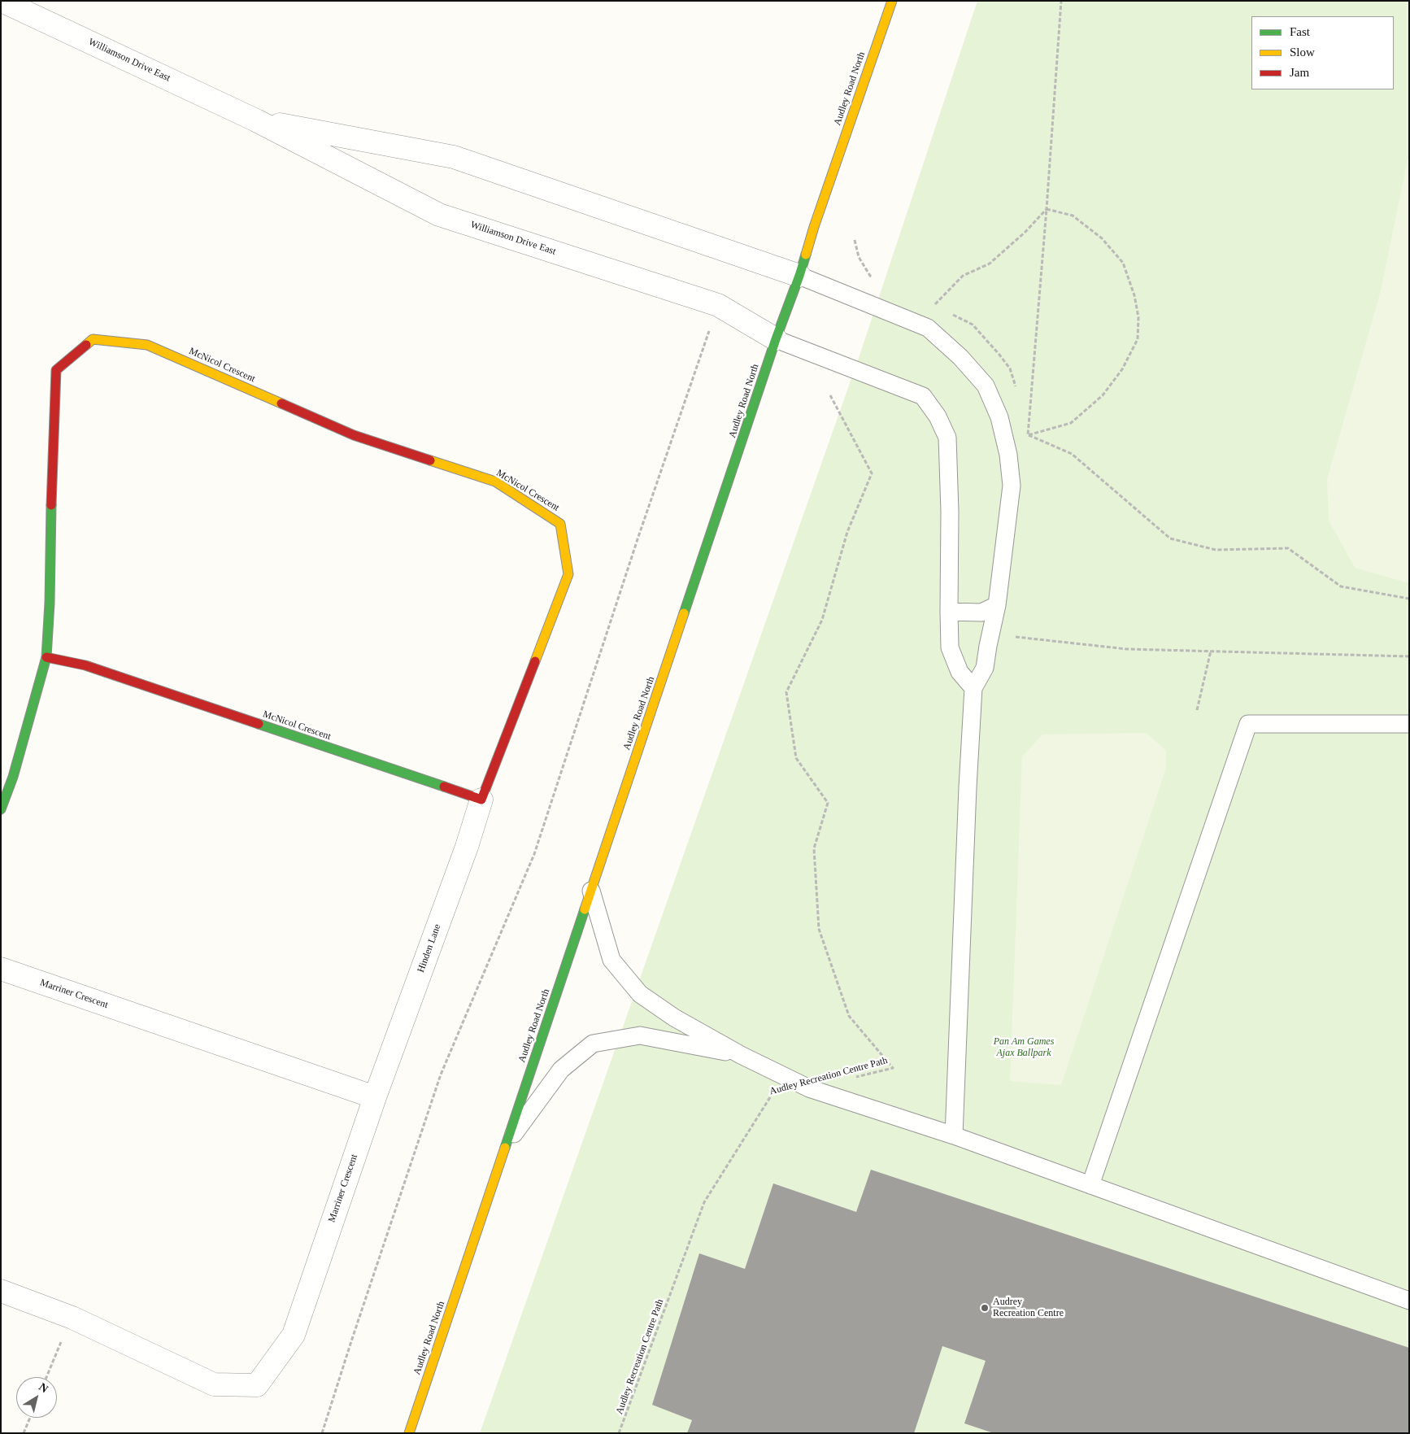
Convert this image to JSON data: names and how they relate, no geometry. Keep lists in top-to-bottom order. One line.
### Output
{"streets":{"street":["Williamson Drive East","Audley Road North","McNicol Crescent","Hinden Lane","Marriner Crescent"],"path":["Audley Recreation Centre Path"]},"crossings":[["Williamson Drive East","Audley Road North"],["McNicol Crescent","Hinden Lane"],["Hinden Lane","Marriner Crescent"]],"parks":["Pan Am Games Ajax Ballpark"],"places":["Audrey Recreation Centre"],"legend":["Fast","Slow","Jam"],"north":"top right"}
